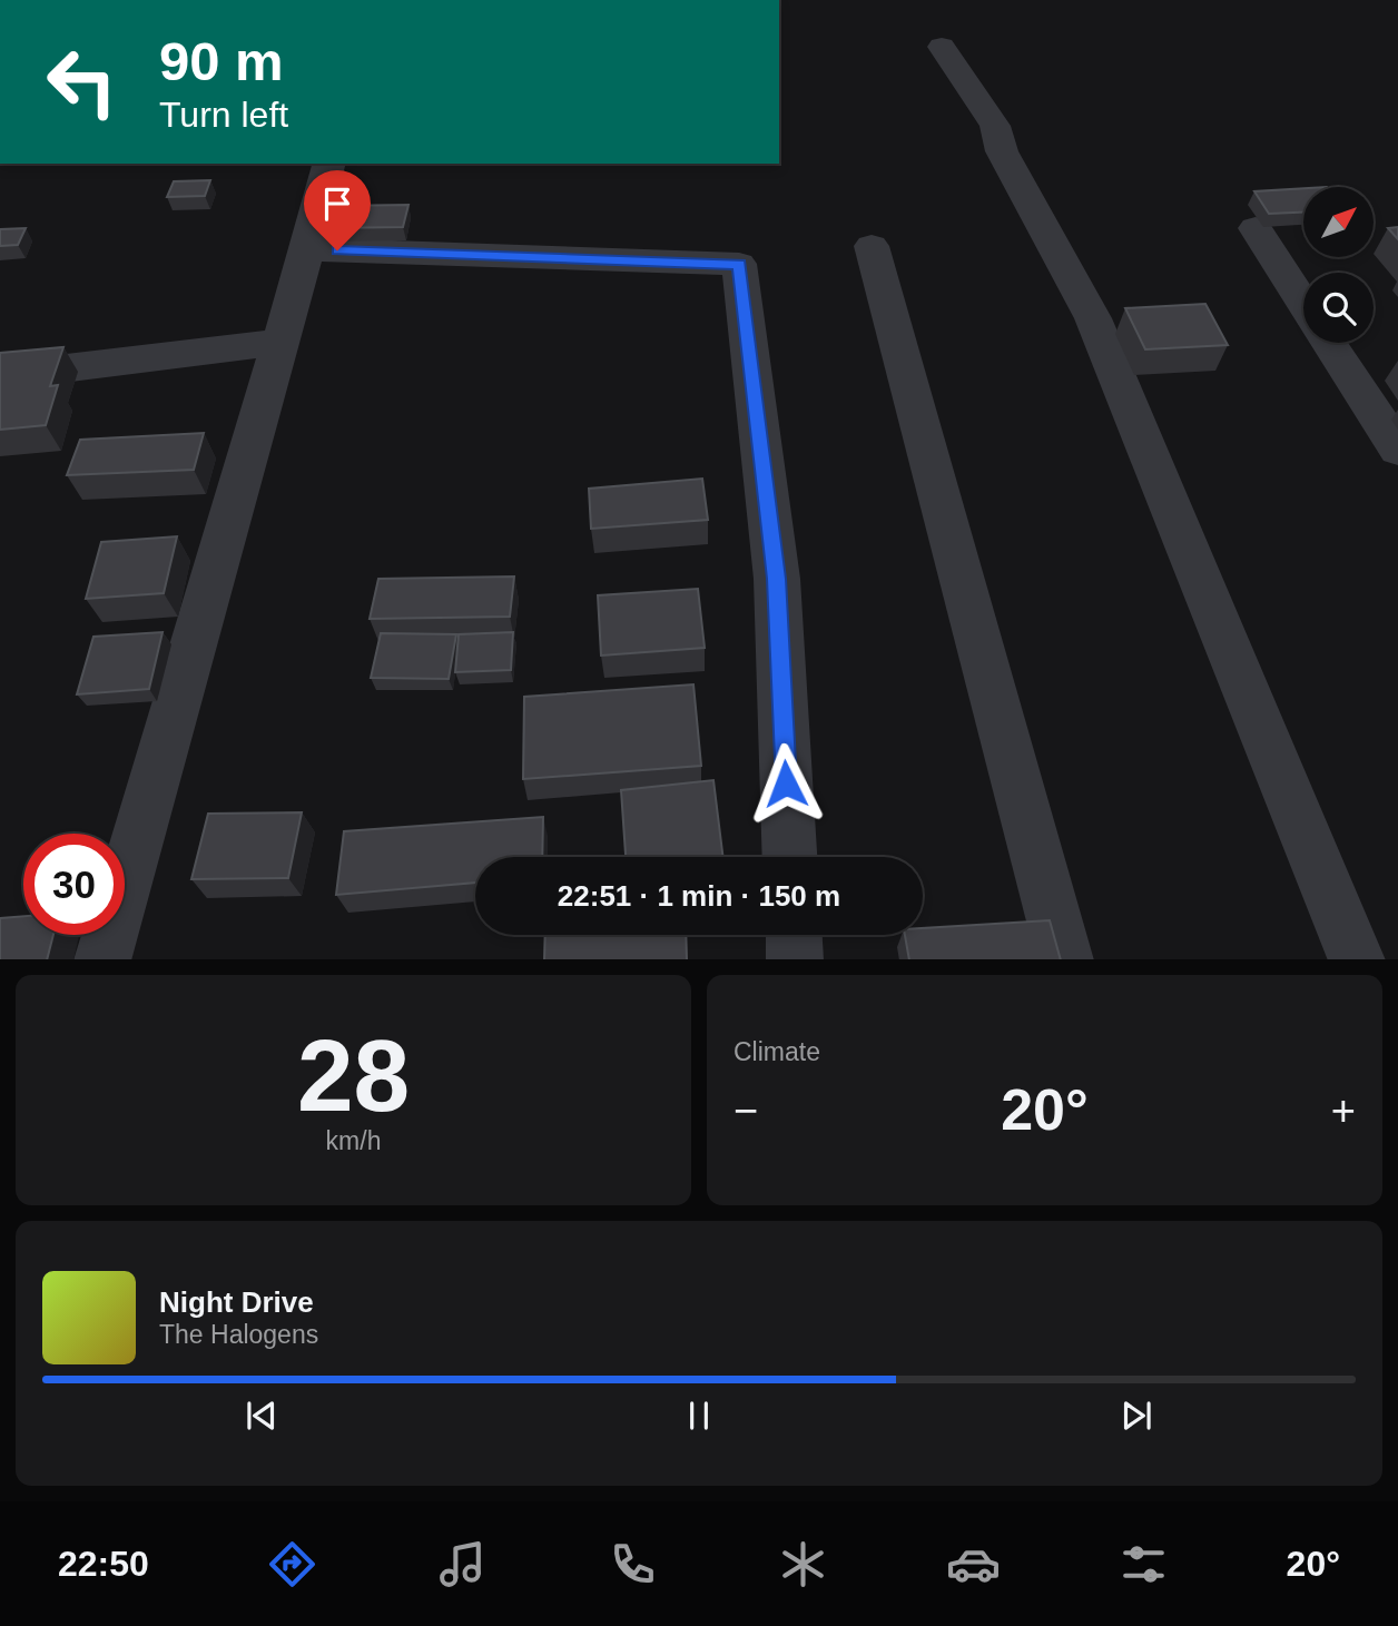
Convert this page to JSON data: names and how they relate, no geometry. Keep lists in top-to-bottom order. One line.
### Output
{"north":"top right","page":{"turn":["90 m","Turn left"],"limit":"30","trip":"22:51 · 1 min · 150 m","tile":[["28","km/h"],"Climate"],"heat":["−","20°","+"],"song":["Night Drive","The Halogens"],"tabs":["22:50","20°"]}}
